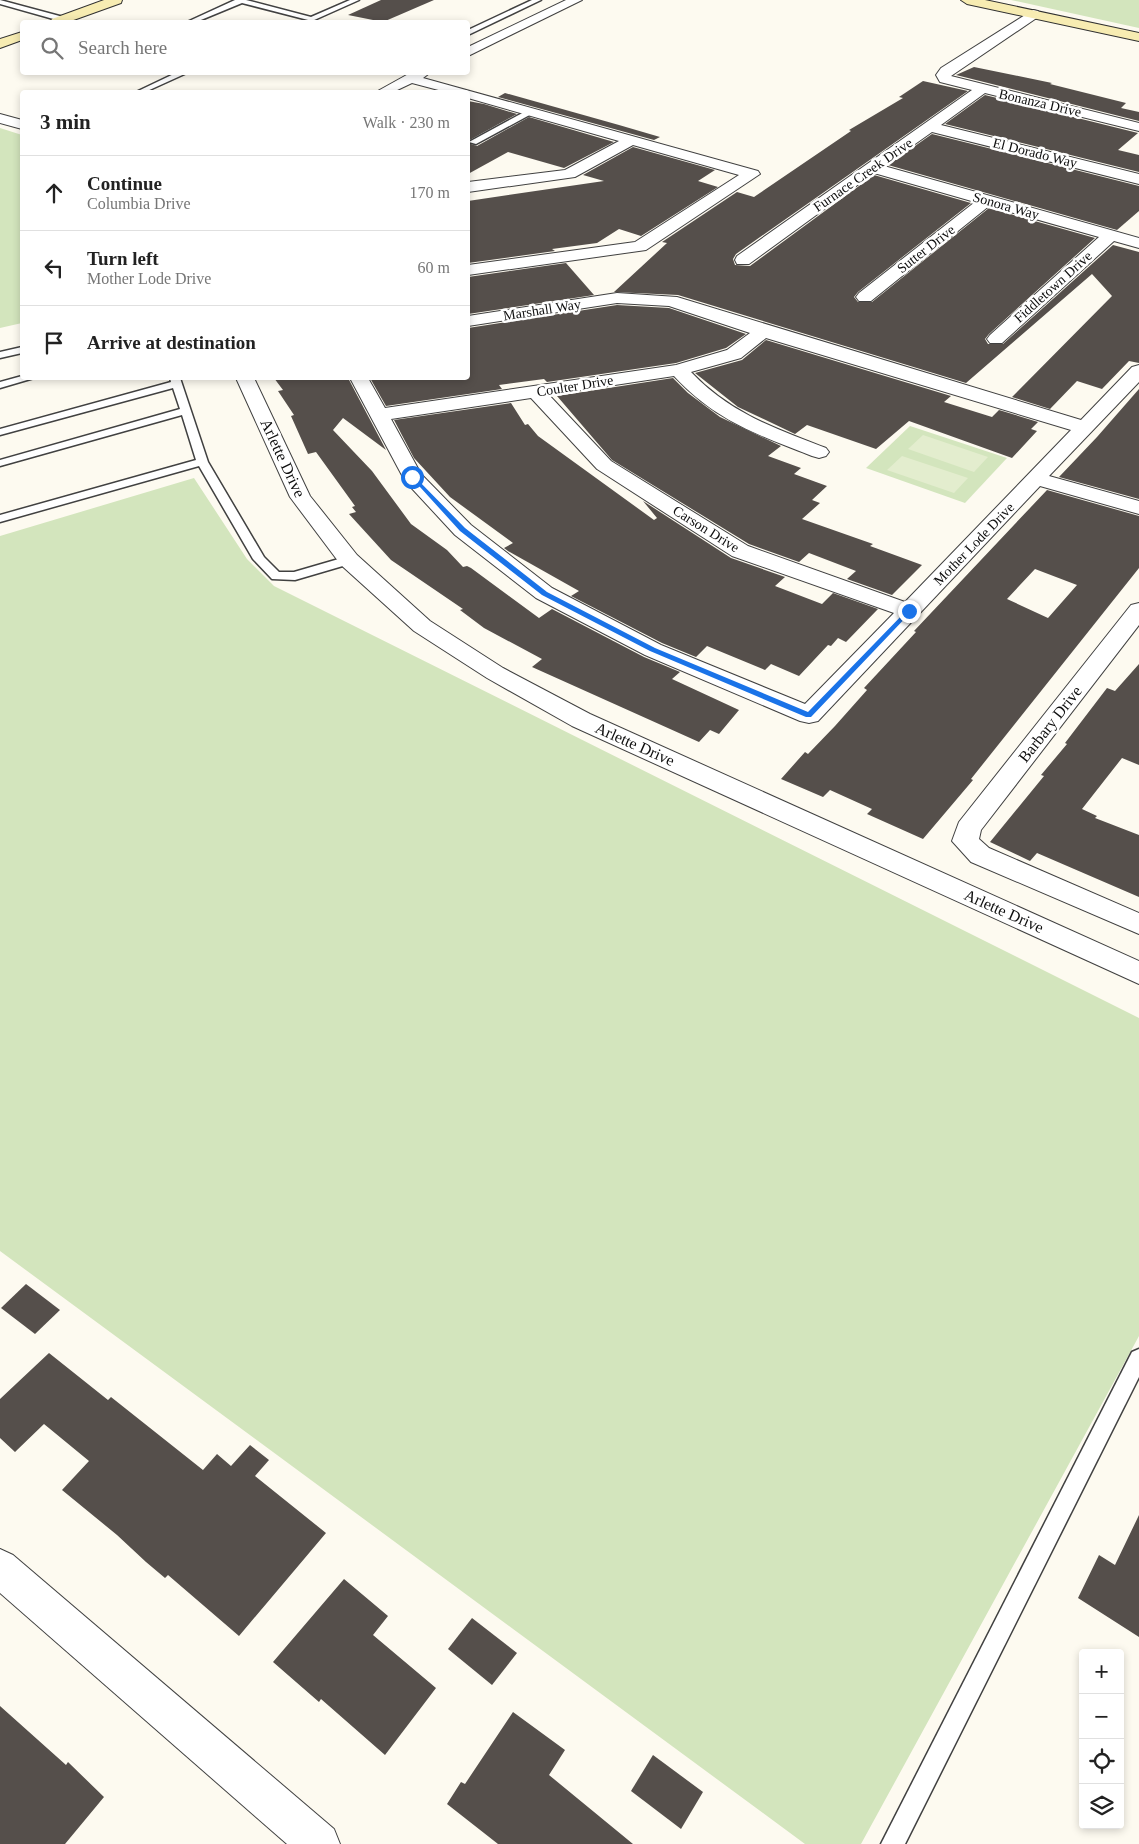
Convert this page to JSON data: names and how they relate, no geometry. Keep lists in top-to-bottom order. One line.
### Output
{"streets":{"street":["Bonanza Drive","El Dorado Way","Furnace Creek Drive","Sonora Way","Sutter Drive","Fiddletown Drive","Marshall Way","Coulter Drive","Arlette Drive","Carson Drive","Mother Lode Drive","Barbary Drive"]},"crossings":[["Bonanza Drive","Furnace Creek Drive"],["El Dorado Way","Furnace Creek Drive"],["Furnace Creek Drive","Sonora Way"],["Sonora Way","Sutter Drive"],["Sonora Way","Fiddletown Drive"],["Marshall Way","Coulter Drive"],["Marshall Way","Mother Lode Drive"],["Coulter Drive","Carson Drive"],["Coulter Drive","Mother Lode Drive"],["Carson Drive","Mother Lode Drive"]],"page":{"search":"Search here","heading":["3 min","Walk · 230 m"],"list":[["Continue","Columbia Drive","170 m"],["Turn left","Mother Lode Drive","60 m"],"Arrive at destination"],"map_buttons":["+","−"]}}
